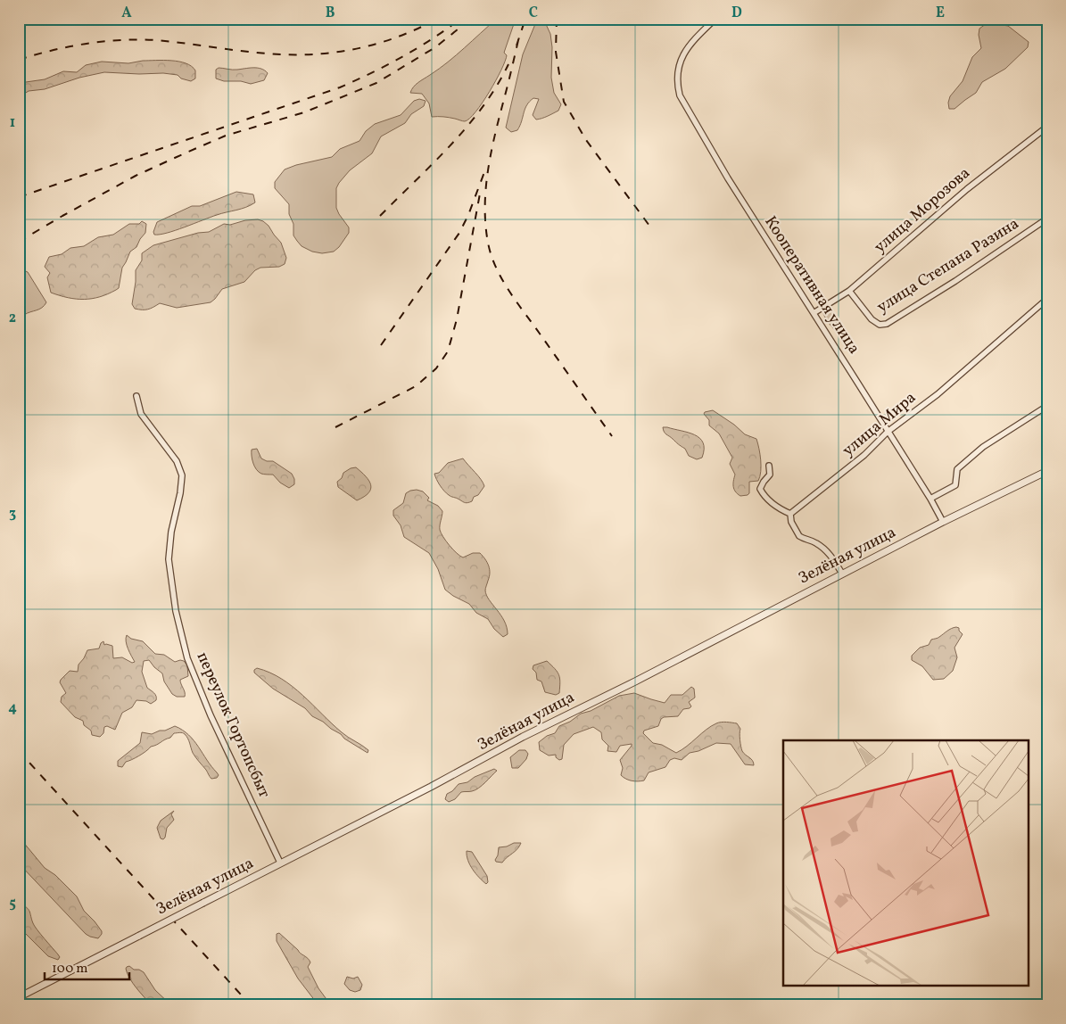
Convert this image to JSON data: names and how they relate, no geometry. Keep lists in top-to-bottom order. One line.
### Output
{"streets":{"street":["улица Морозова","улица Степана Разина","Кооперативная улица","улица Мира","Зелёная улица","переулок Гортопсбыт"]},"crossings":[["улица Морозова","улица Степана Разина"],["улица Морозова","Кооперативная улица"],["Кооперативная улица","улица Мира"],["Кооперативная улица","Зелёная улица"],["Зелёная улица","переулок Гортопсбыт"]],"scale_bar":"100 m","grid":{"columns":["A","B","C","D","E"],"rows":["1","2","3","4","5"]}}
